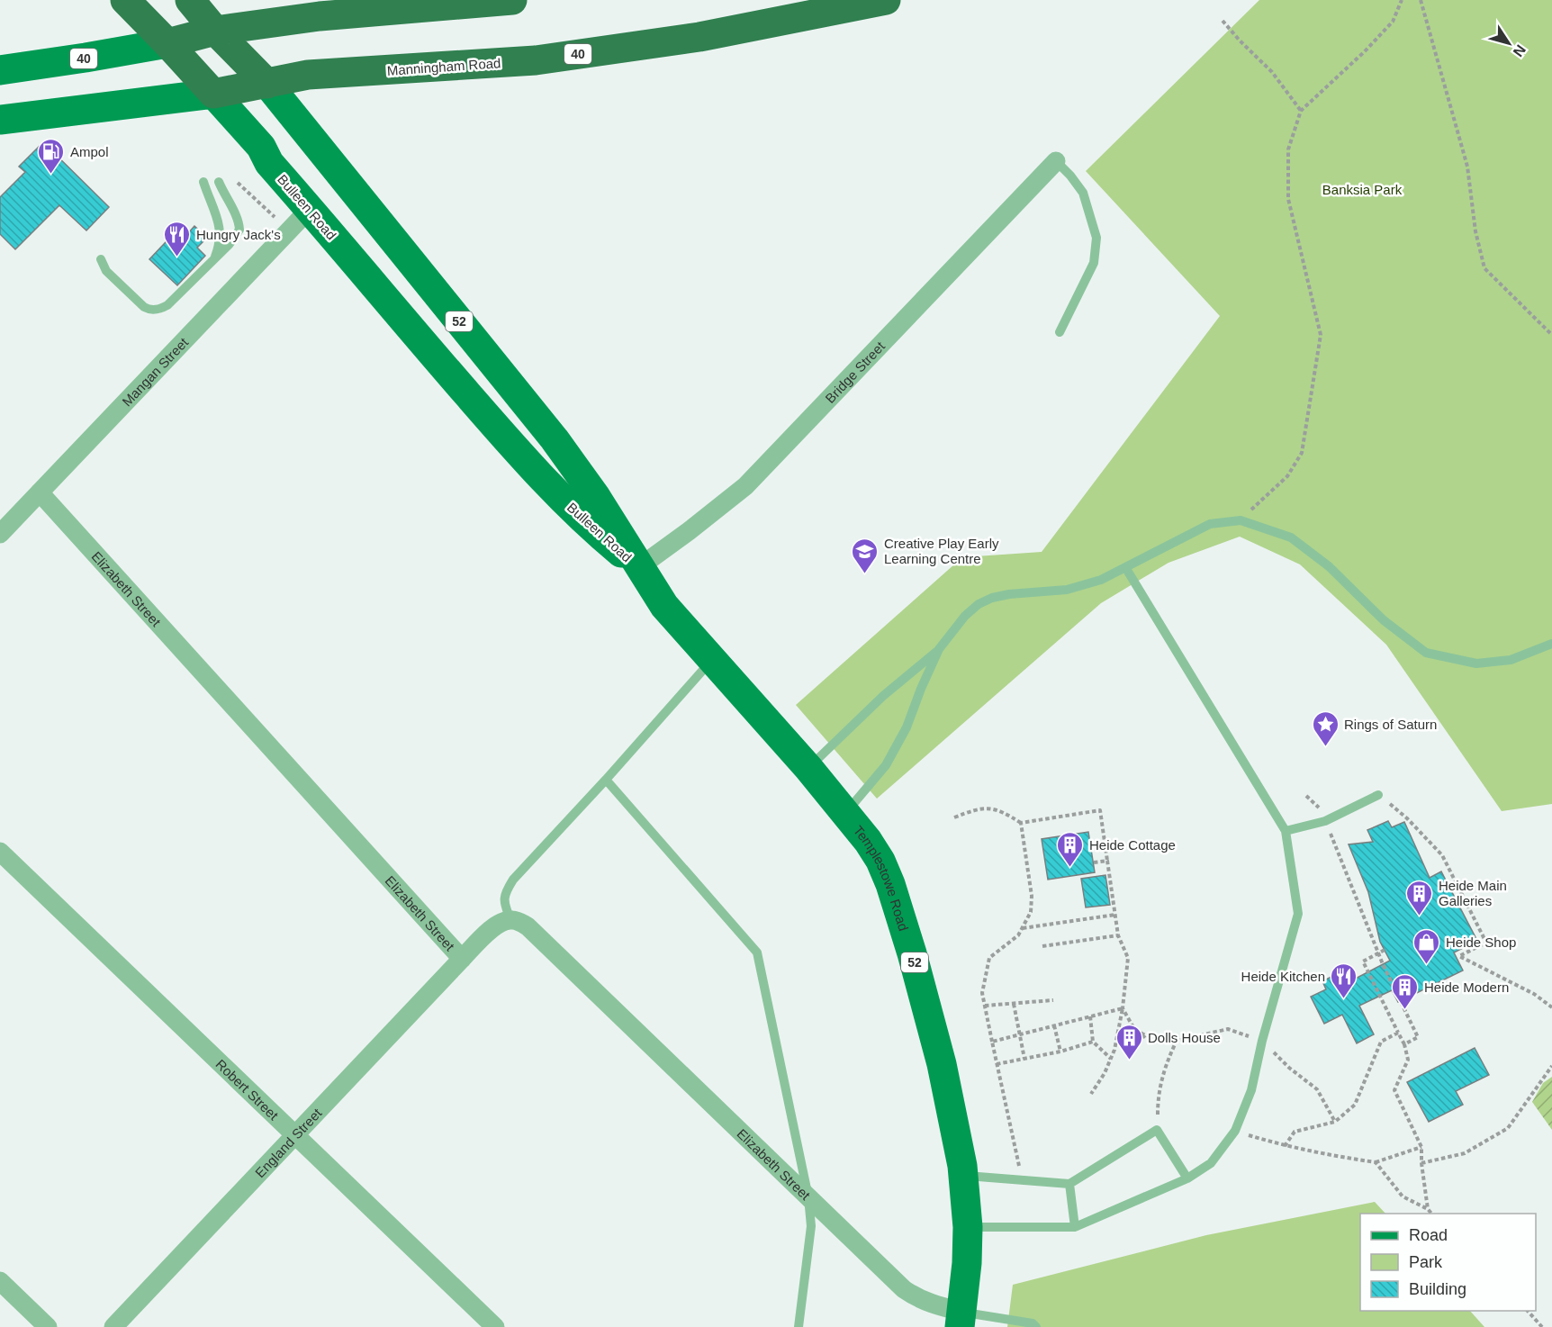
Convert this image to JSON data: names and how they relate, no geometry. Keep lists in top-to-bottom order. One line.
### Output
{"streets":{"highway":["40","Manningham Road","Bulleen Road","52"],"main road":["Templestowe Road"],"street":["Mangan Street","Bridge Street","Elizabeth Street","Robert Street","England Street"]},"crossings":[["40","Bulleen Road"],["Manningham Road","Bulleen Road"],["Bulleen Road","Mangan Street"],["Bulleen Road","Bridge Street"],["Bulleen Road","Templestowe Road"],["Mangan Street","Elizabeth Street"],["Bridge Street","Templestowe Road"],["Elizabeth Street","Templestowe Road"],["Elizabeth Street","England Street"],["Robert Street","England Street"]],"parks":["Banksia Park"],"places":{"fuel station":["Ampol"],"restaurant":["Hungry Jack's","Heide Kitchen"],"school or university":["Creative Play Early Learning Centre"],"place":["Rings of Saturn"],"building":["Heide Cottage","Heide Main Galleries","Heide Modern","Dolls House"],"shop":["Heide Shop"]},"legend":["Road","Park","Building"],"north":"bottom right"}
